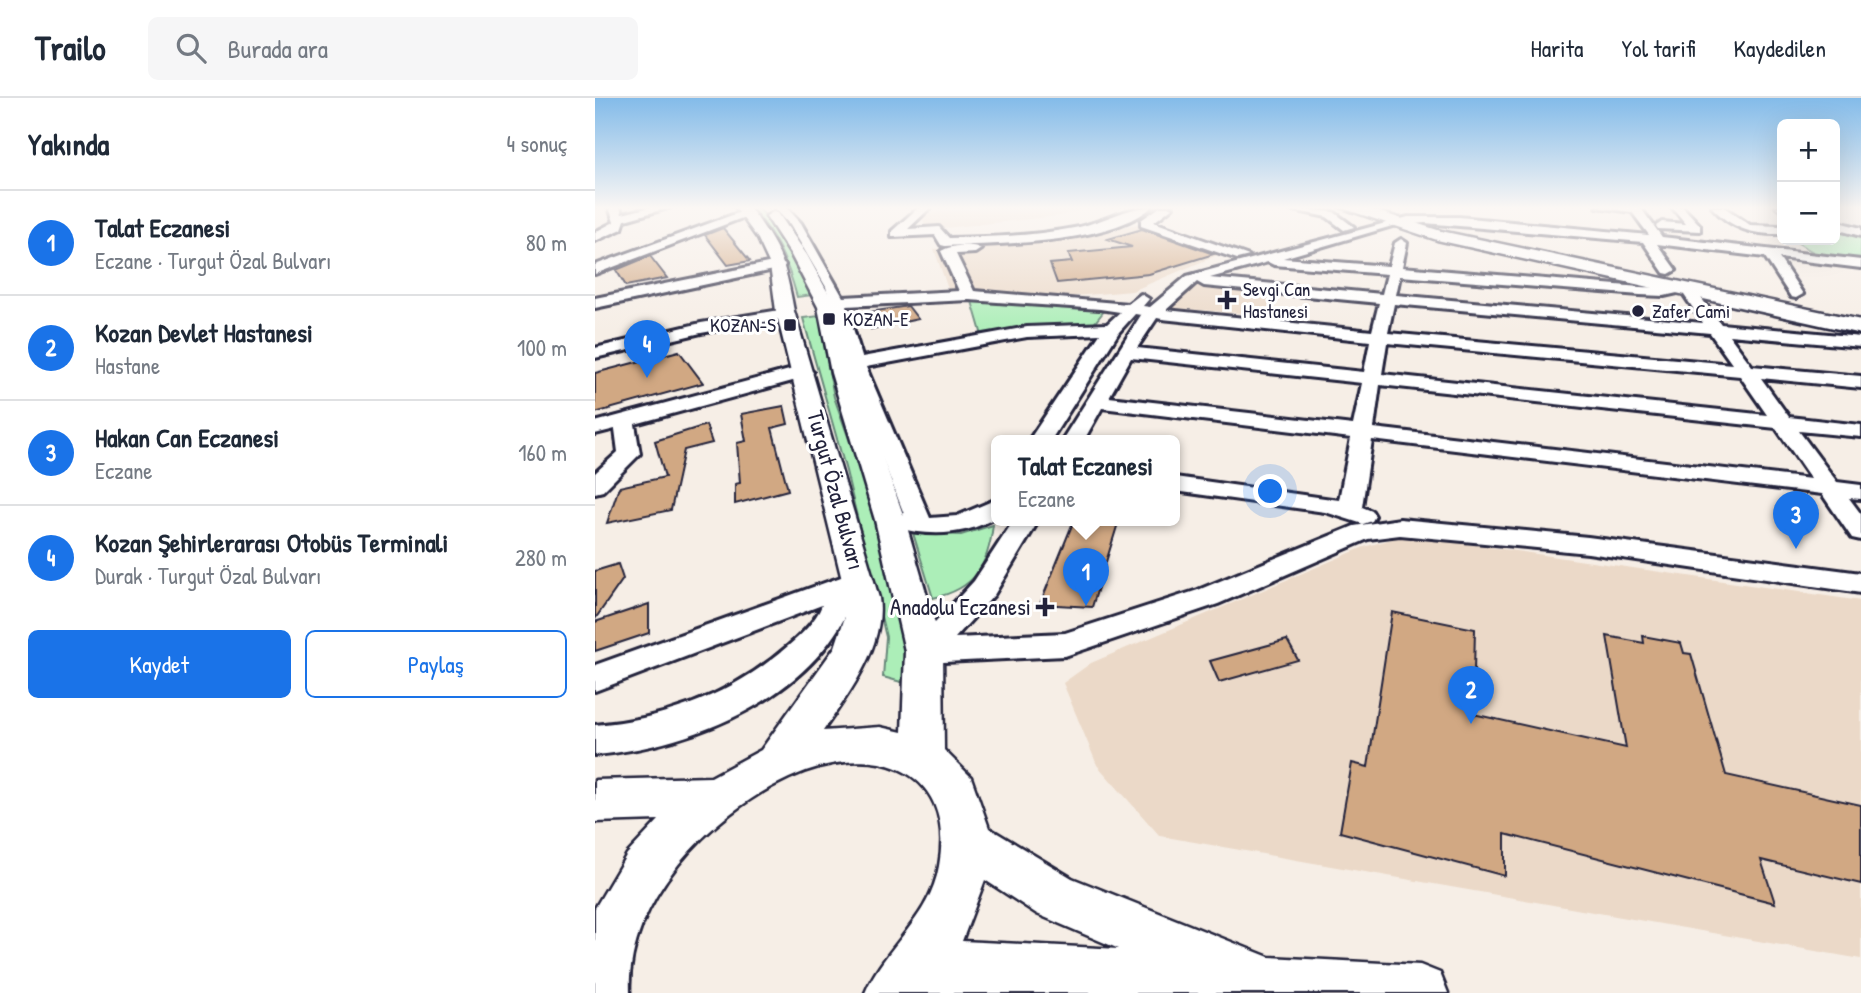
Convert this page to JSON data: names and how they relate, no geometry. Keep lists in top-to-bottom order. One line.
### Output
{"streets":{"main road":["Turgut Özal Bulvarı"]},"places":{"health":["Sevgi Can Hastanesi","Anadolu Eczanesi"],"other":["Zafer Cami"],"transit":["KOZAN-E","KOZAN-S"]},"page":{"header":"Trailo","search":"Burada ara","nav":["Harita","Yol tarifi","Kaydedilen"],"heading":["Yakında","4 sonuç"],"map_buttons":["+","−"],"list":[{"mark":"1","name":"Talat Eczanesi","note":"Eczane · Turgut Özal Bulvarı","value":"80 m"},{"mark":"2","name":"Kozan Devlet Hastanesi","note":"Hastane","value":"100 m"},{"mark":"3","name":"Hakan Can Eczanesi","note":"Eczane","value":"160 m"},{"mark":"4","name":"Kozan Şehirlerarası Otobüs Terminali","note":"Durak · Turgut Özal Bulvarı","value":"280 m"}],"pins":["4","3","1","2"],"popup":["Talat Eczanesi","Eczane"],"buttons":["Kaydet","Paylaş"]}}
